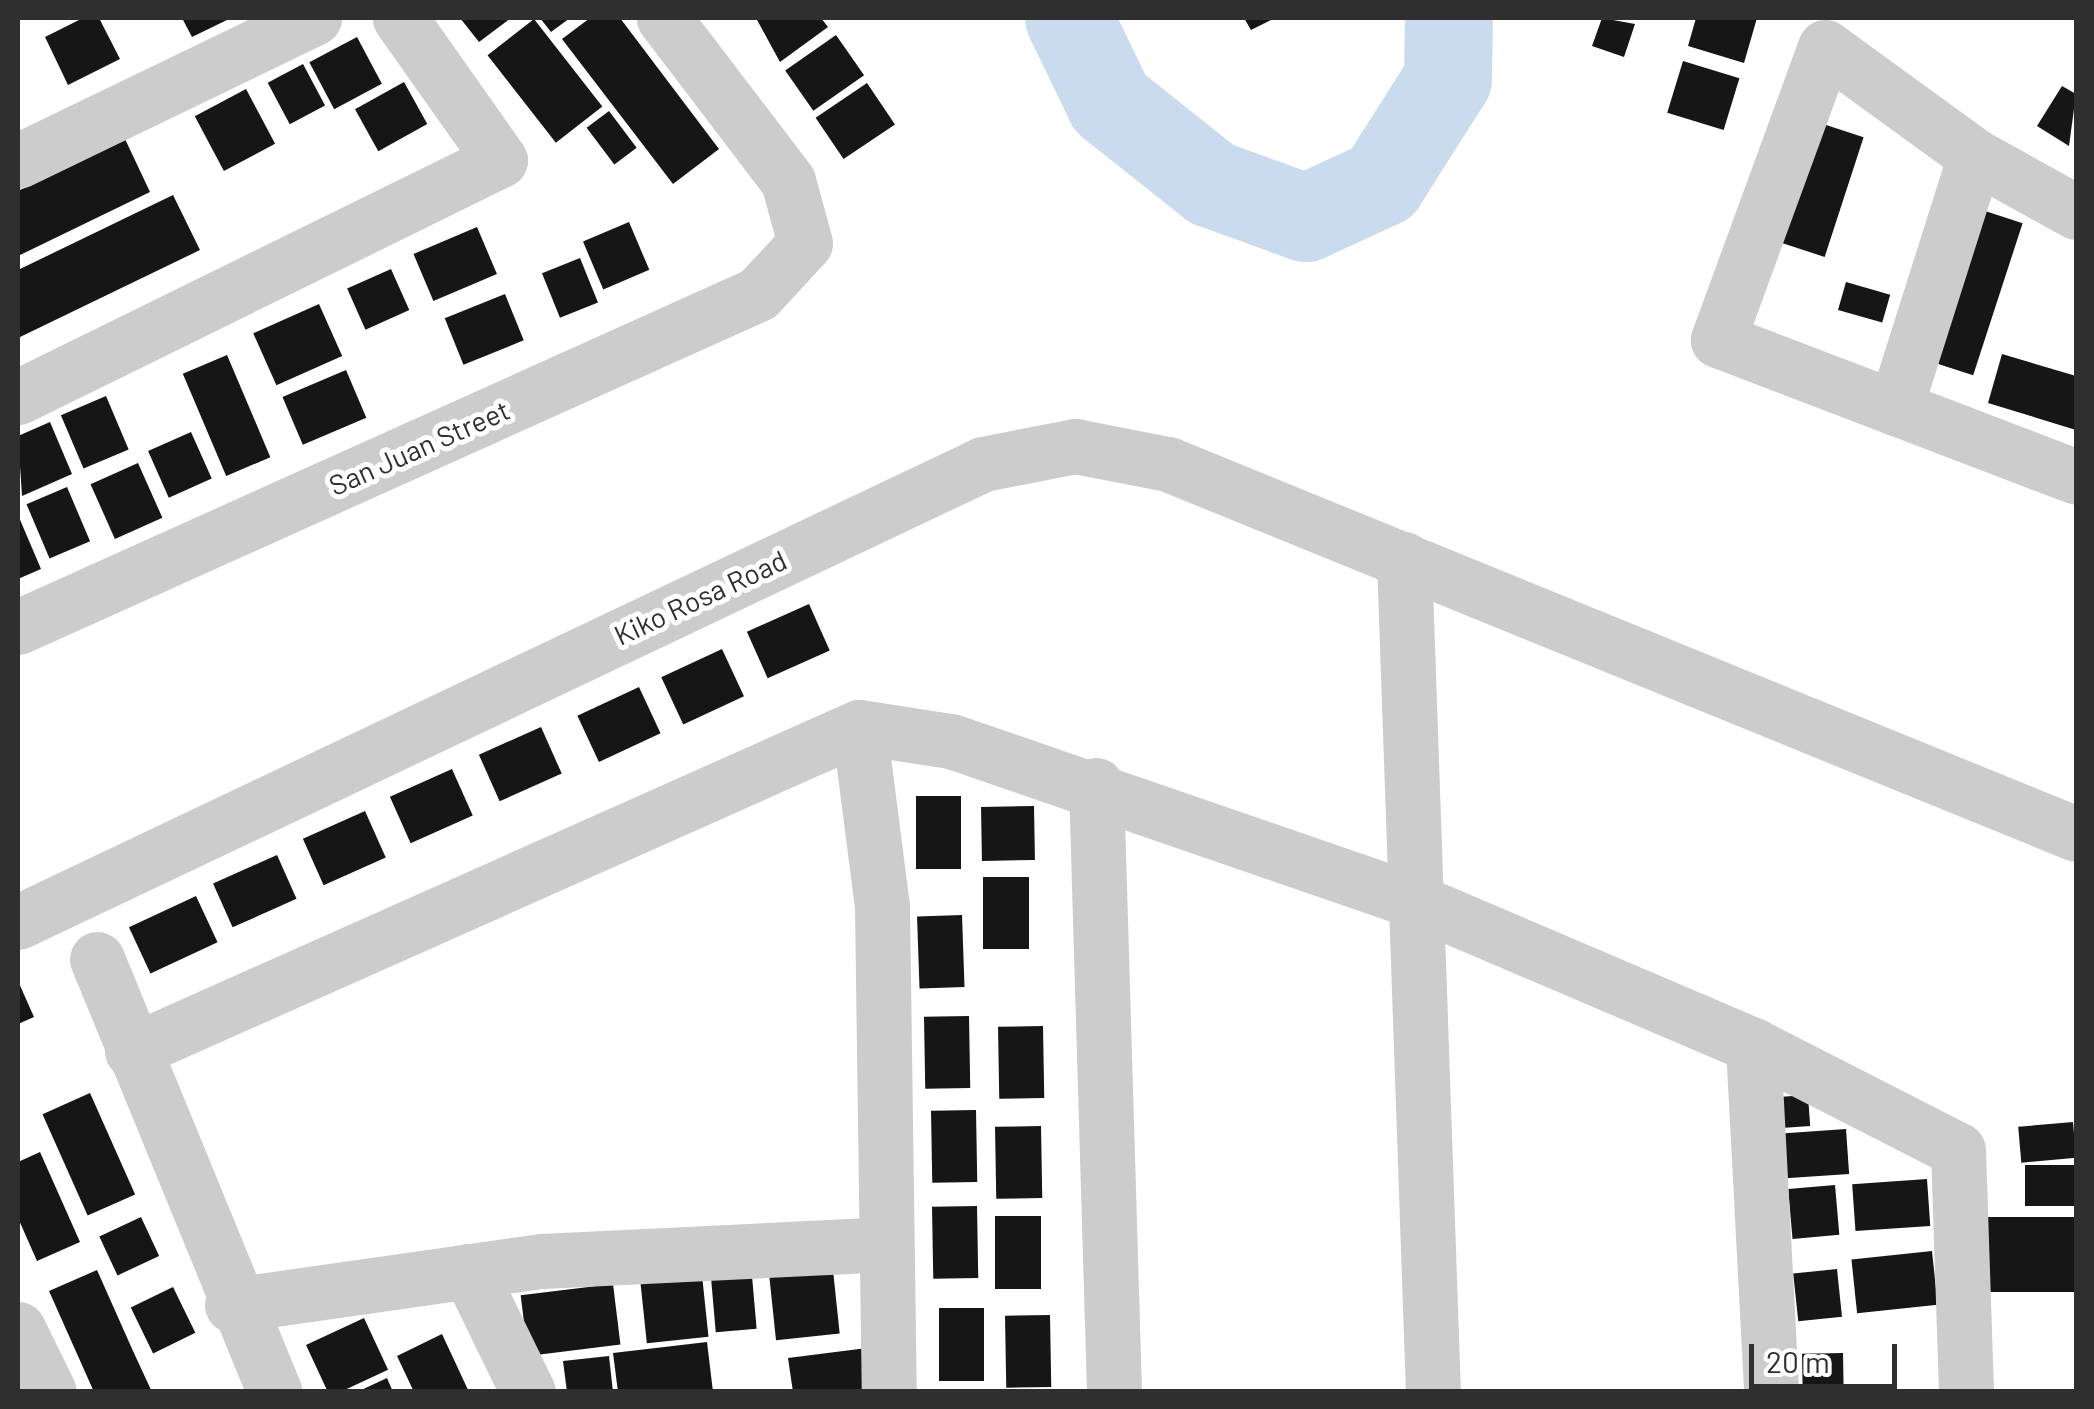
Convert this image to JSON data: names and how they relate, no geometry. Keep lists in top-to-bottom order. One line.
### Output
{"streets":{"street":["San Juan Street","Kiko Rosa Road"]},"scale_bar":"20 m"}
